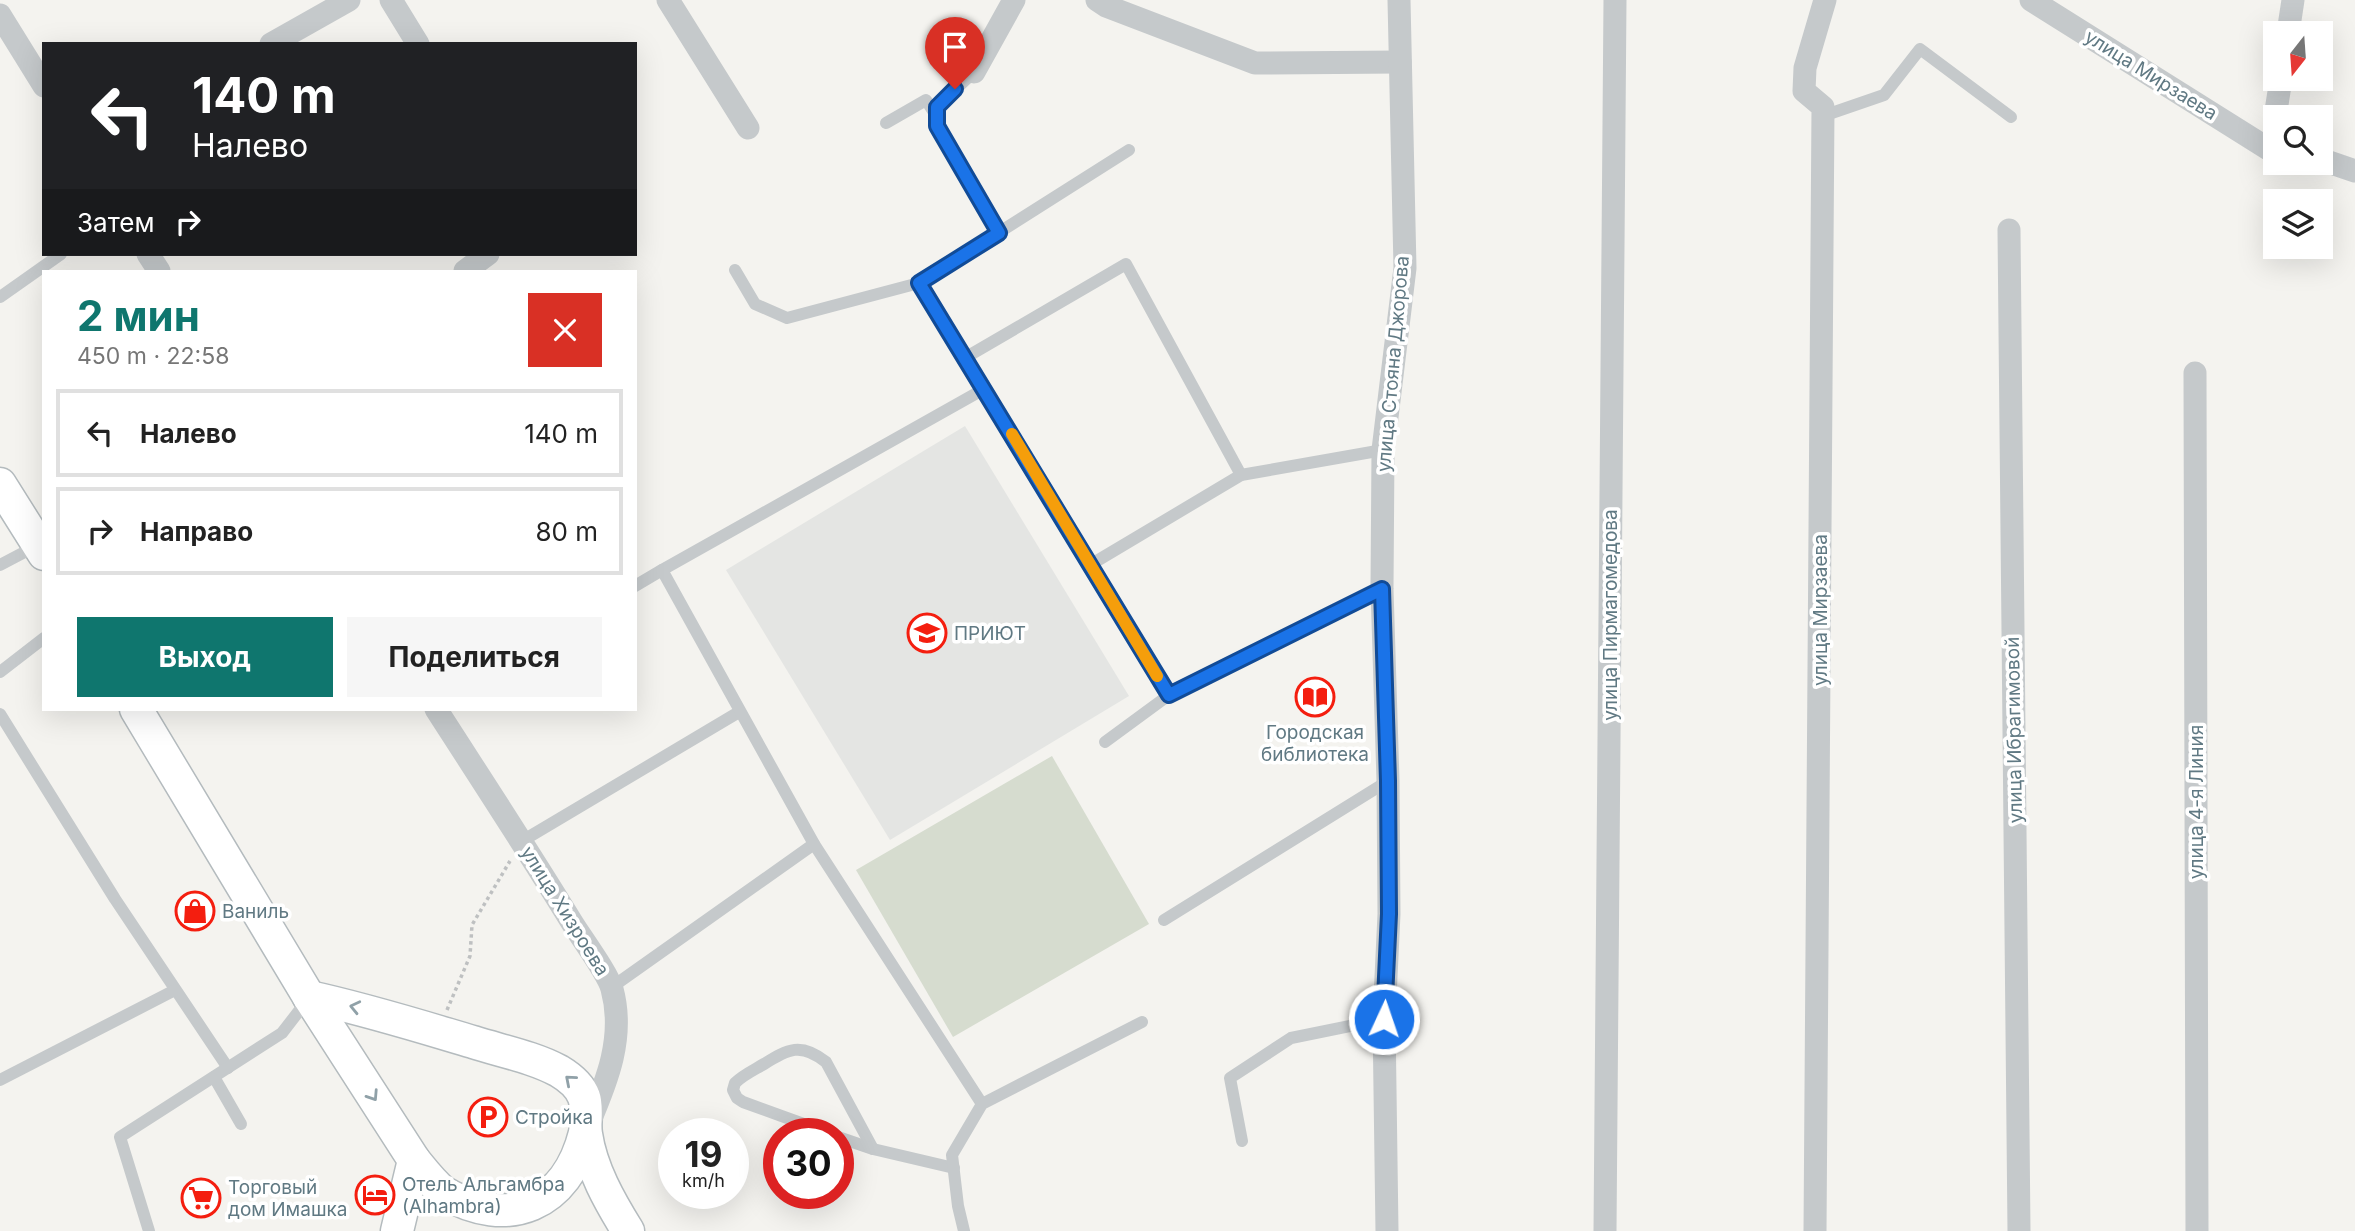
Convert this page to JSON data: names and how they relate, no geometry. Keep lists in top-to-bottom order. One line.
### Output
{"streets":{"street":["улица Мирзаева","улица Стояна Джорова","улица Пирмагомедова","улица Ибрагимовой","улица 4-я Линия","улица Хизроева"]},"places":{"school or university":["ПРИЮТ"],"library":["Городская библиотека"],"shop":["Ваниль"],"parking":["Стройка"],"hotel":["Отель Альгамбра (Alhambra)"],"supermarket":["Торговый дом Имашка"]},"north":"bottom","page":{"turn":["140 m","Налево"],"then":"Затем","heading":["2 мин","450 m · 22:58"],"list":[{"name":"Налево","value":"140 m"},{"name":"Направо","value":"80 m"}],"buttons":["Выход","Поделиться"],"speed":"19 km/h","limit":"30"}}
